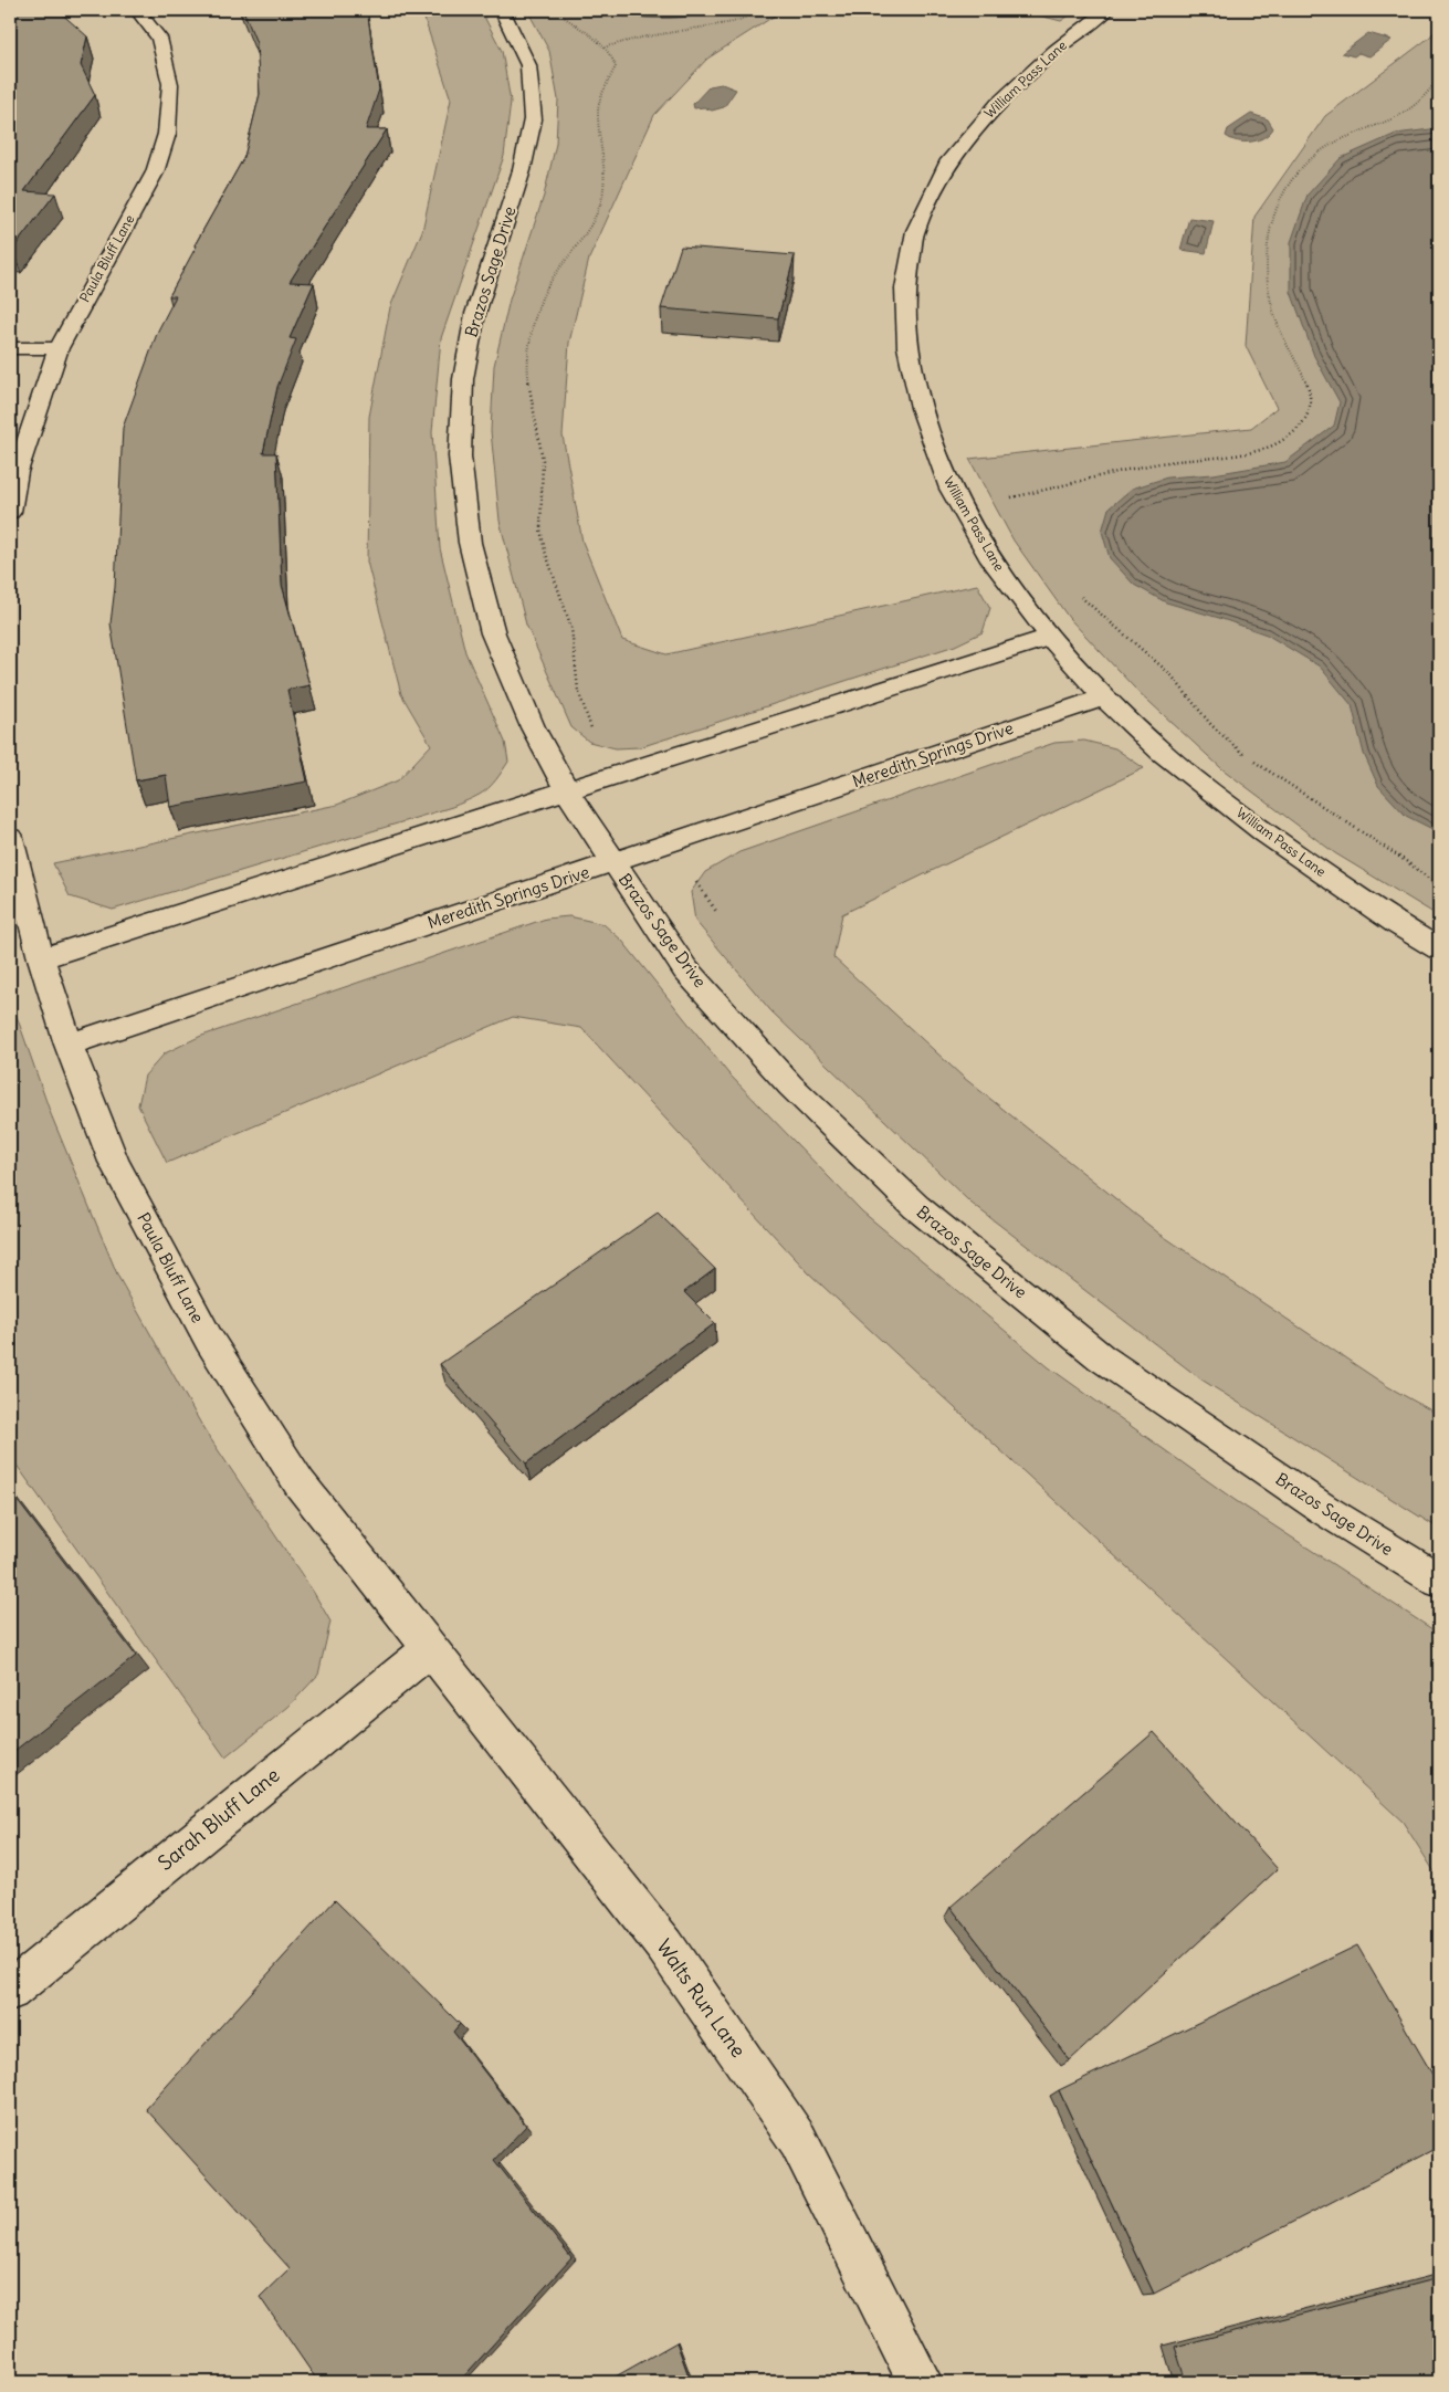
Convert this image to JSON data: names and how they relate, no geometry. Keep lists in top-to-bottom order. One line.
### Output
{"streets":{"street":["William Pass Lane","Paula Bluff Lane","Brazos Sage Drive","Meredith Springs Drive","Sarah Bluff Lane","Walts Run Lane"]},"crossings":[["William Pass Lane","Meredith Springs Drive"],["Paula Bluff Lane","Meredith Springs Drive"],["Paula Bluff Lane","Sarah Bluff Lane"],["Paula Bluff Lane","Walts Run Lane"],["Brazos Sage Drive","Meredith Springs Drive"],["Sarah Bluff Lane","Walts Run Lane"]]}
